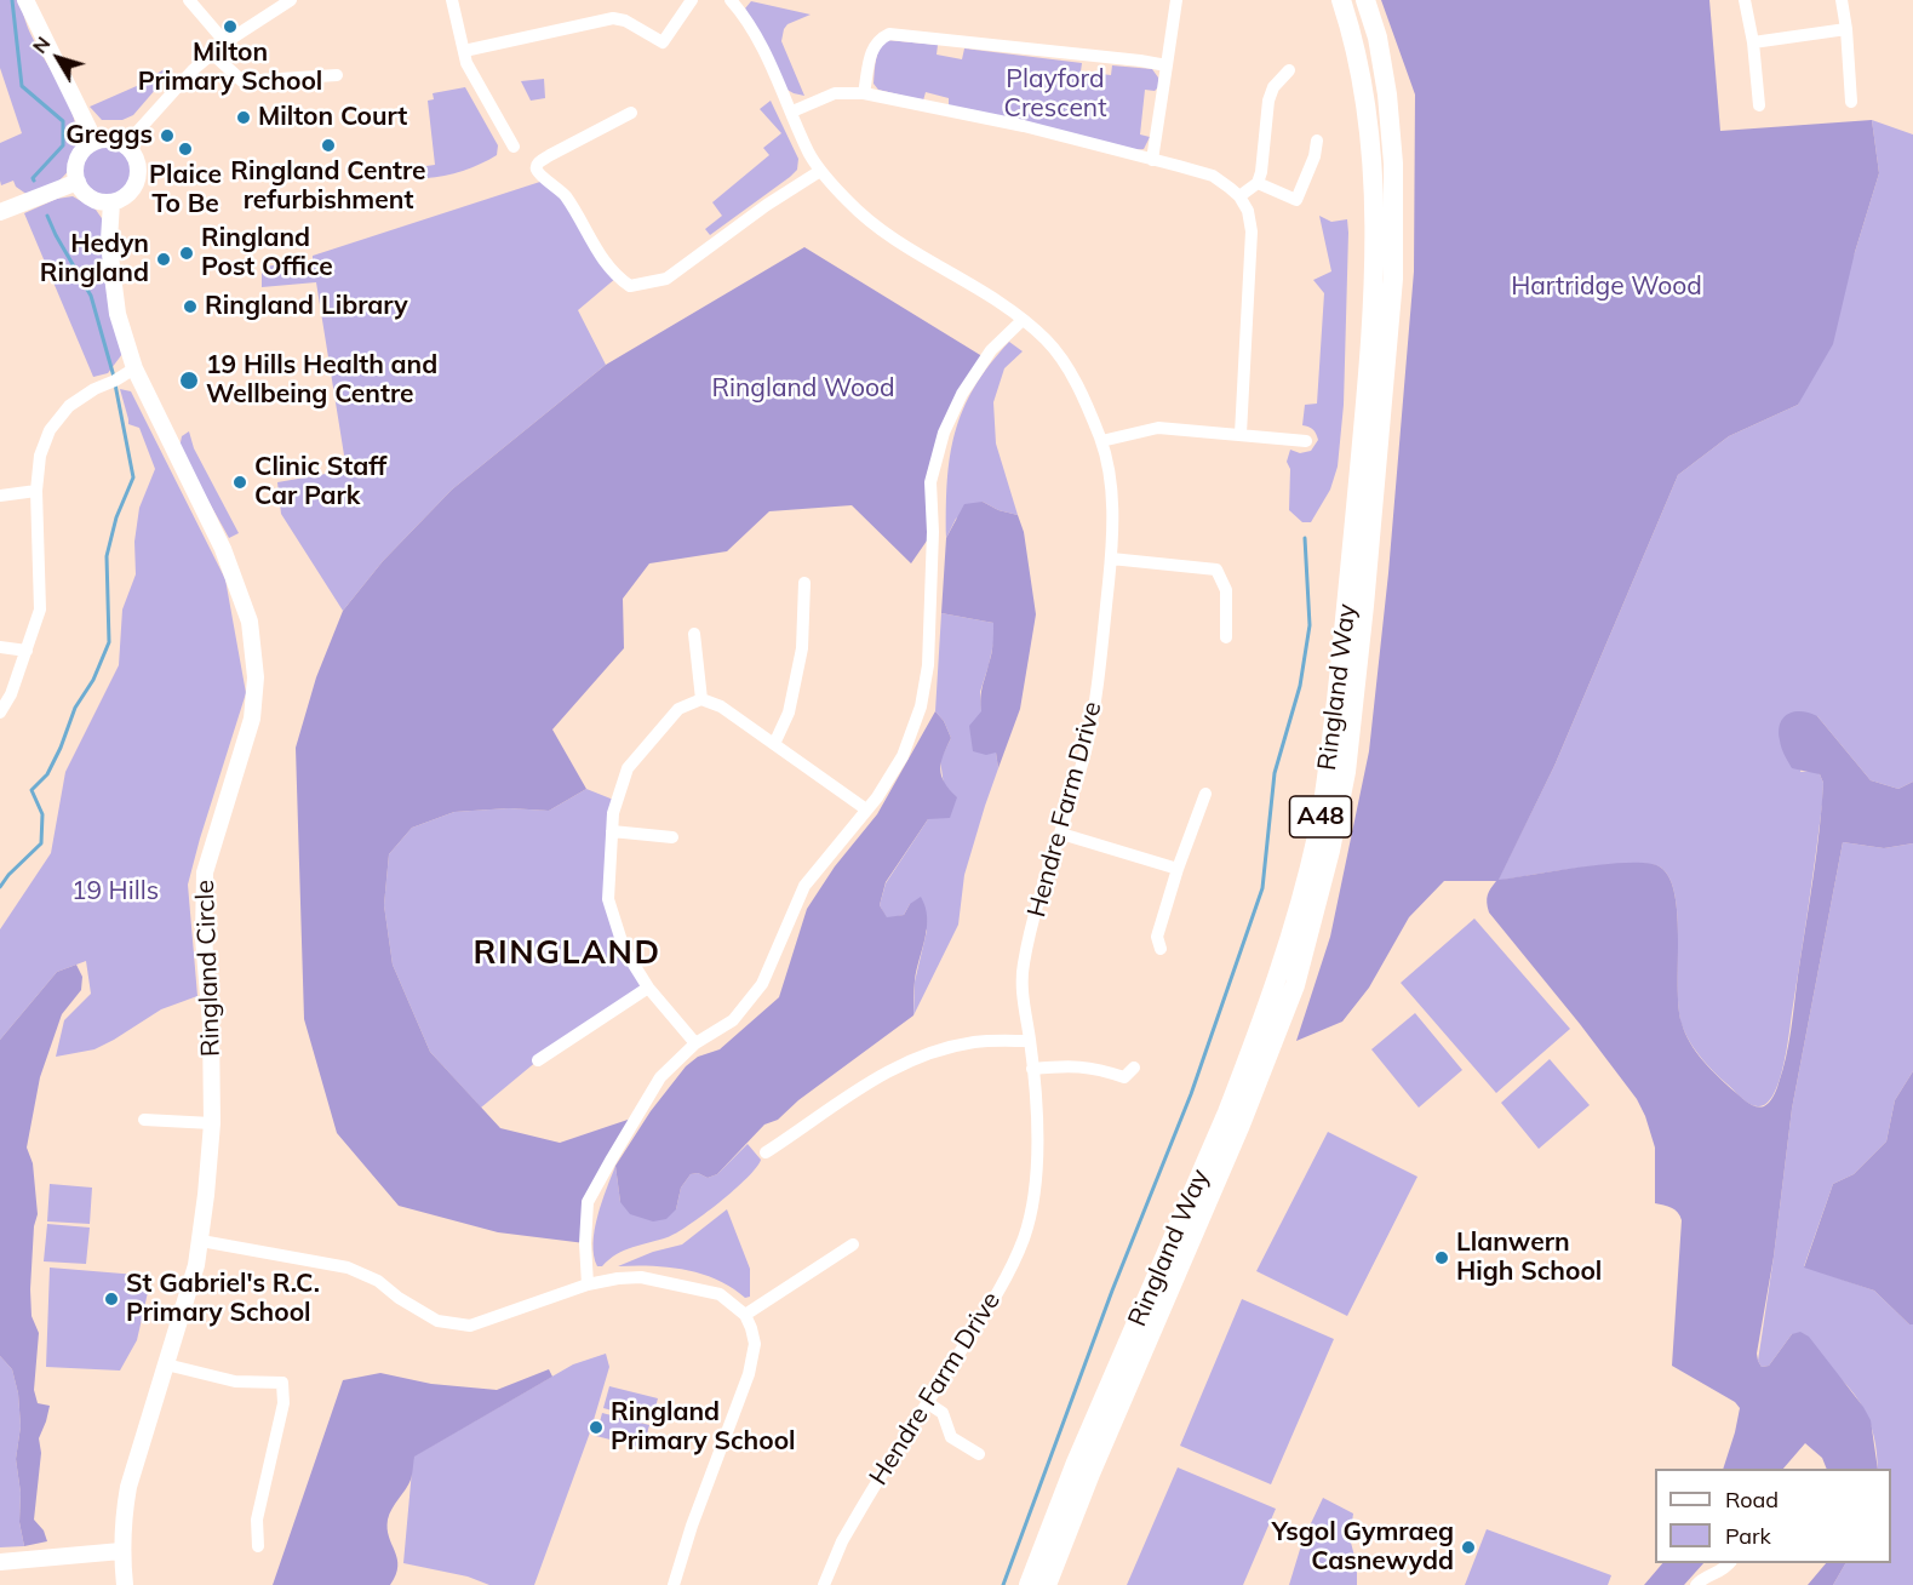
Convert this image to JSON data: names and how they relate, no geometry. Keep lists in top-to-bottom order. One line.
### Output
{"streets":{"main road":["Ringland Way","A48"],"street":["Hendre Farm Drive","Ringland Circle"]},"districts":["RINGLAND"],"parks":["Playford Crescent","Hartridge Wood","Ringland Wood","19 Hills"],"places":["Milton Primary School","Milton Court","Greggs","Ringland Centre refurbishment","Plaice To Be","Ringland Post Office","Hedyn Ringland","Ringland Library","19 Hills Health and Wellbeing Centre","Clinic Staff Car Park","Llanwern High School","St Gabriel's R.C. Primary School","Ringland Primary School","Ysgol Gymraeg Casnewydd"],"legend":["Road","Park"],"north":"top left"}
